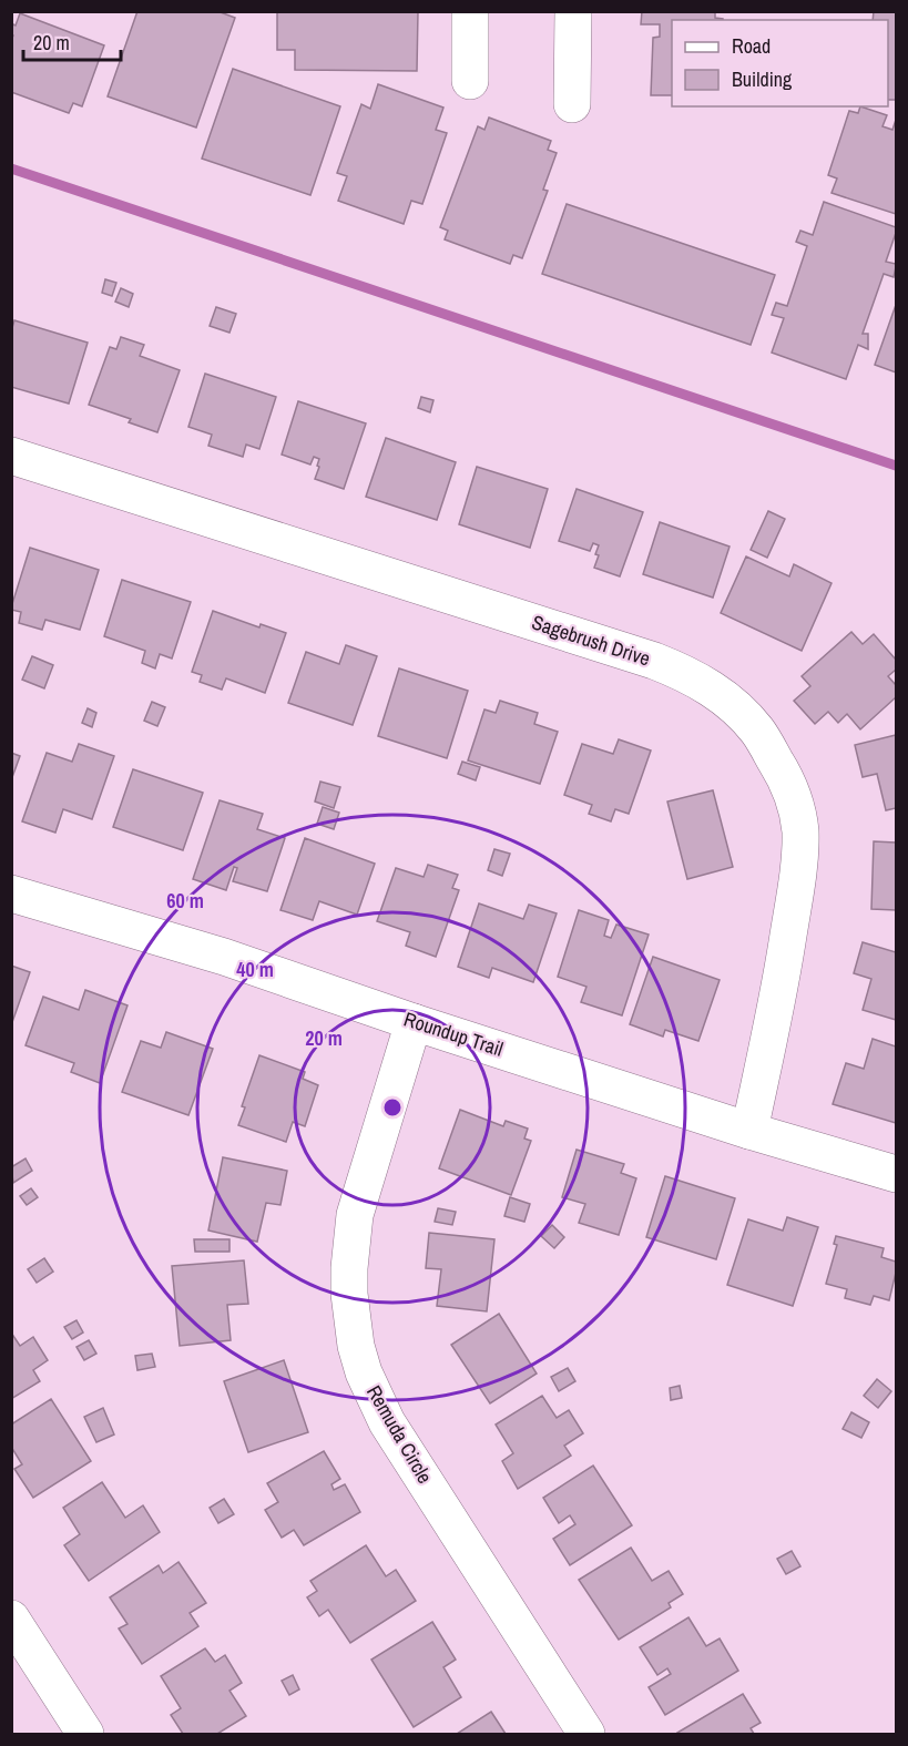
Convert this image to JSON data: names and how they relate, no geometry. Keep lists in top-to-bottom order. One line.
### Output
{"streets":{"street":["Sagebrush Drive","Roundup Trail","Remuda Circle"]},"crossings":[["Sagebrush Drive","Roundup Trail"],["Roundup Trail","Remuda Circle"]],"legend":["Road","Building"],"scale_bar":"20 m","rings":["60 m","40 m","20 m"]}
